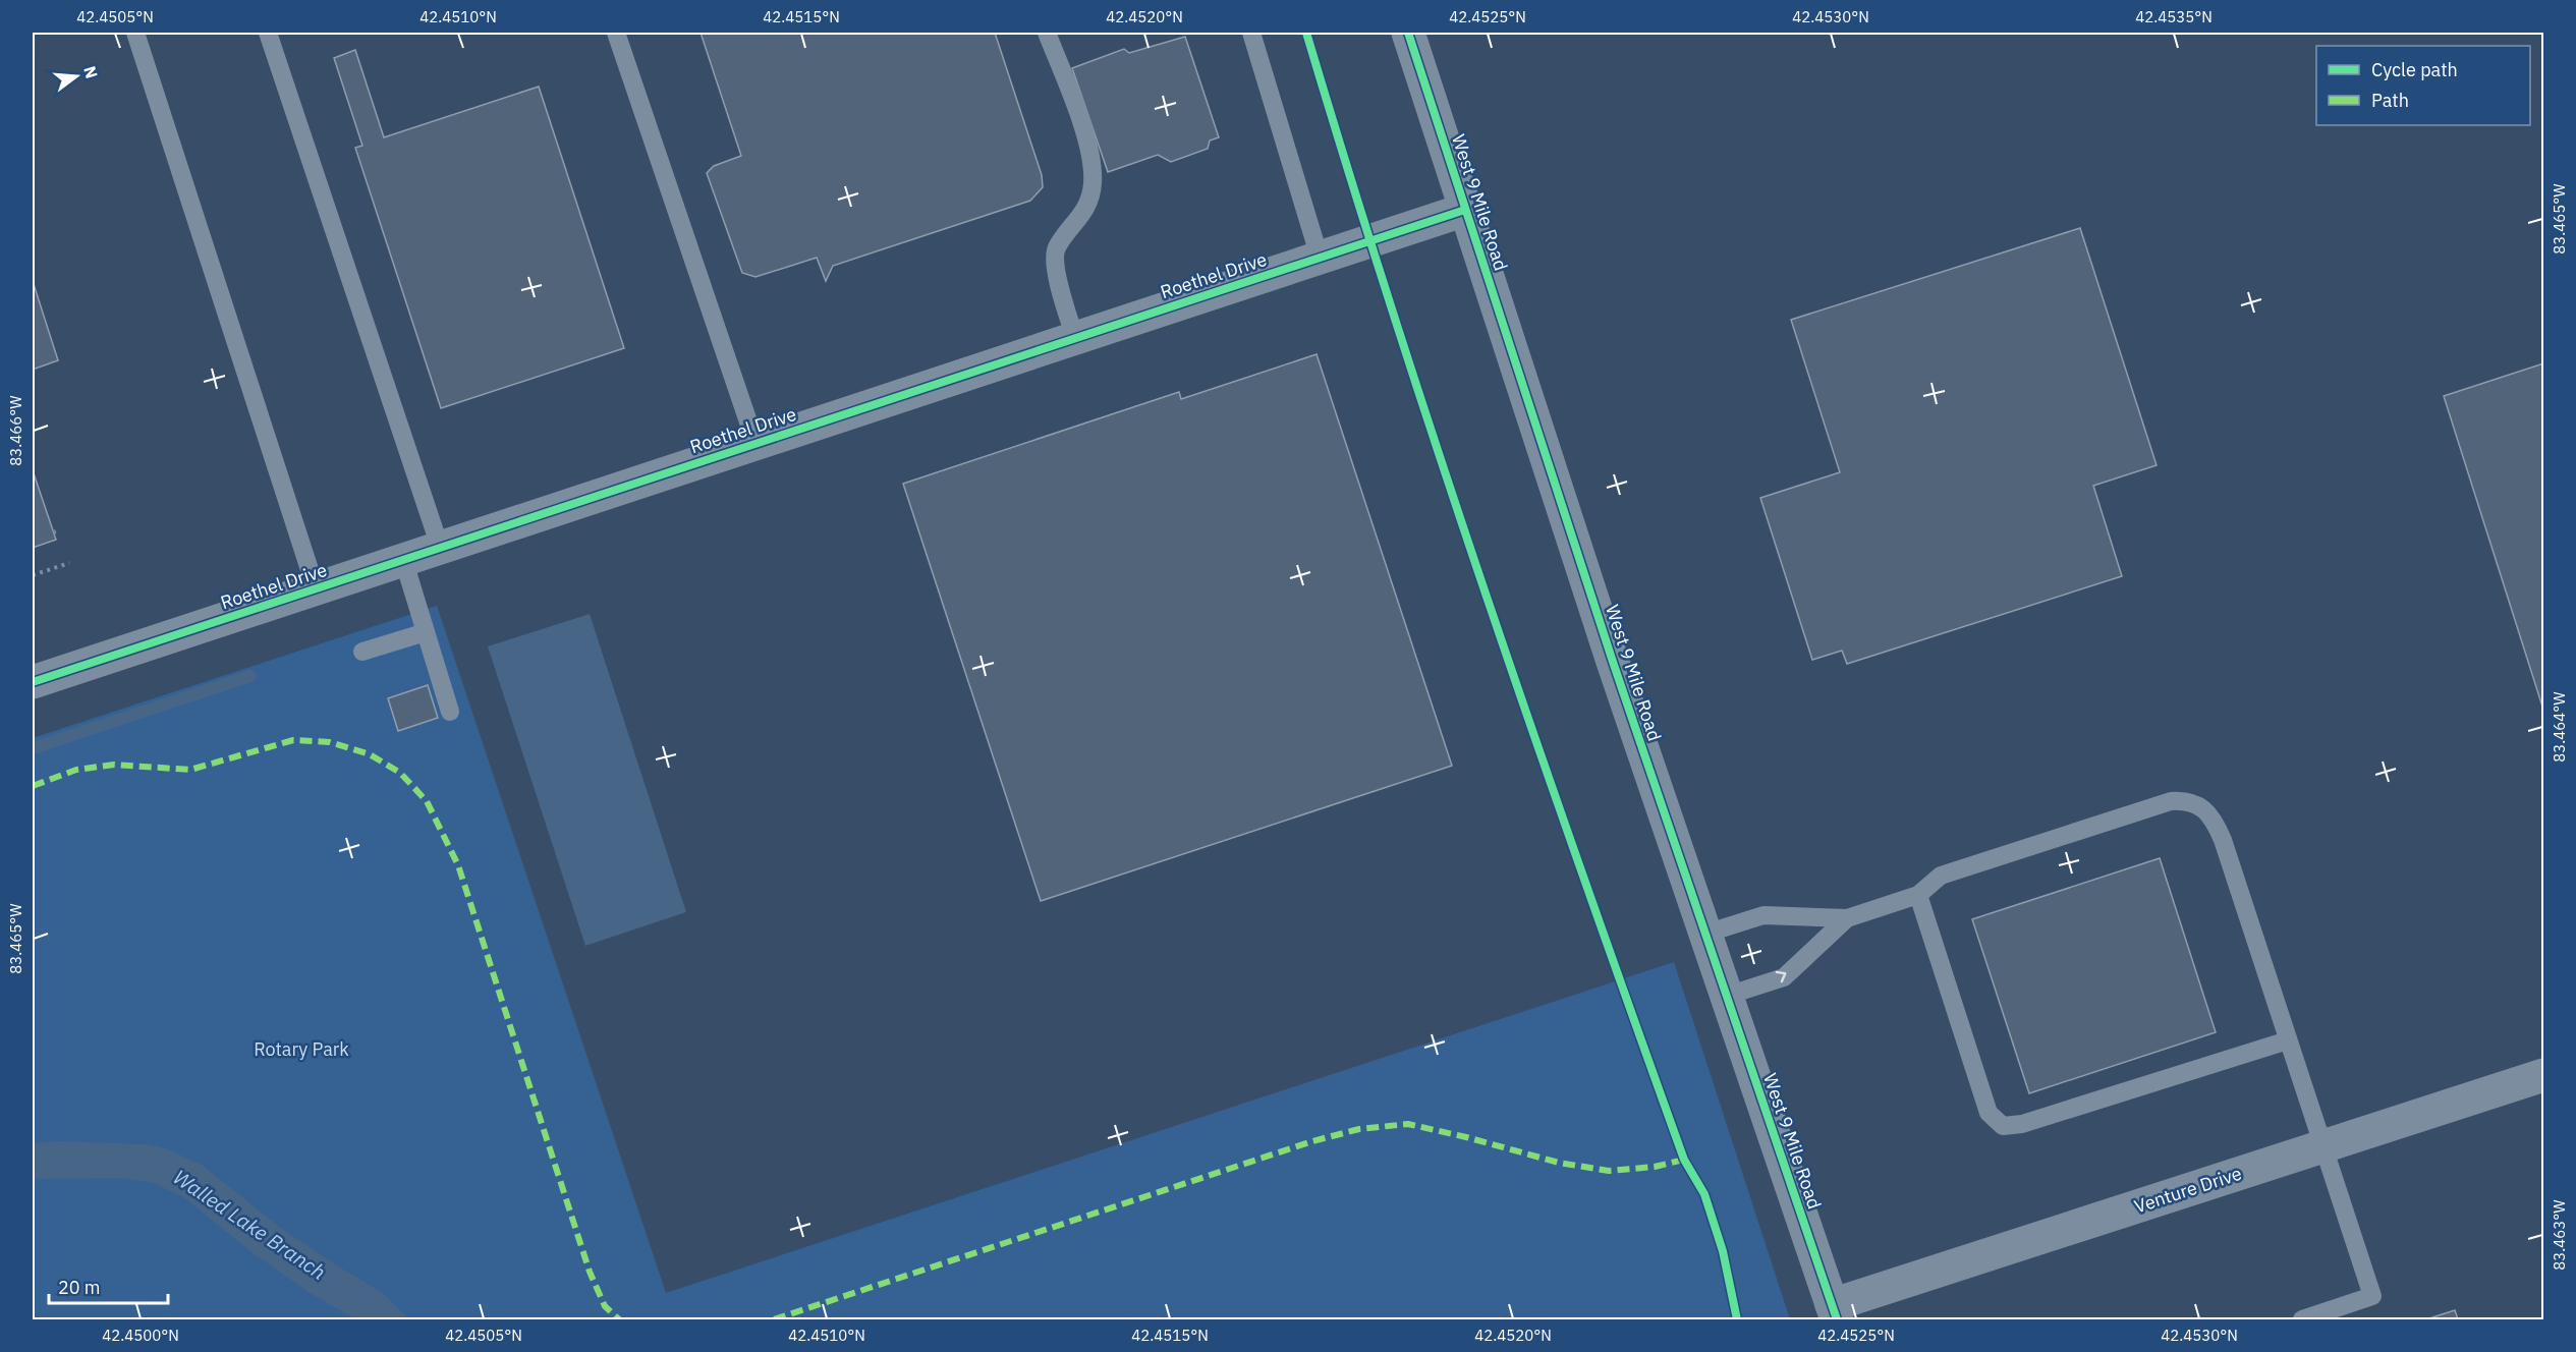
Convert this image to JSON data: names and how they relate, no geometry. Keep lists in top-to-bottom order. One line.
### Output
{"streets":{"street":["West 9 Mile Road","Roethel Drive","Venture Drive"]},"crossings":[["West 9 Mile Road","Roethel Drive"],["West 9 Mile Road","Venture Drive"]],"water":["Walled Lake Branch"],"parks":["Rotary Park"],"legend":["Cycle path","Path"],"scale_bar":"20 m","north":"right","coordinates":["42.4505°N","42.4510°N","42.4515°N","42.4520°N","42.4525°N","42.4530°N","42.4535°N","83.465°W","83.466°W","83.464°W","83.463°W","42.4500°N"]}
